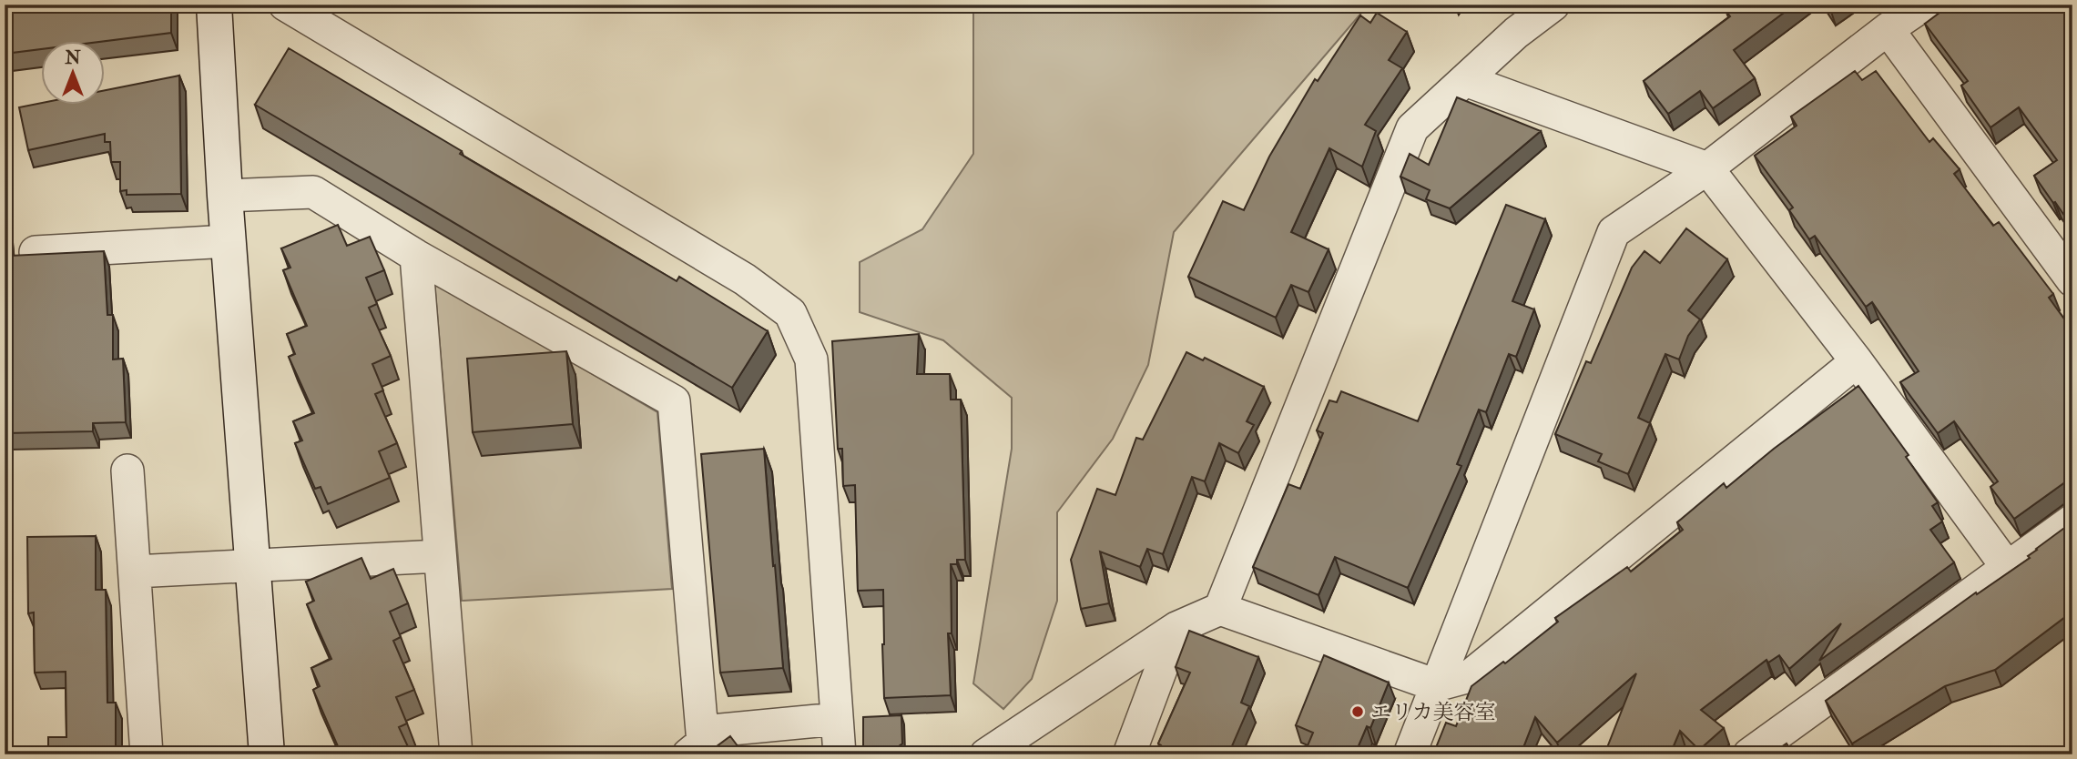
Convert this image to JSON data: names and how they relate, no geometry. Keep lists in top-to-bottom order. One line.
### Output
{"places":["エリカ美容室"],"north":"top"}
